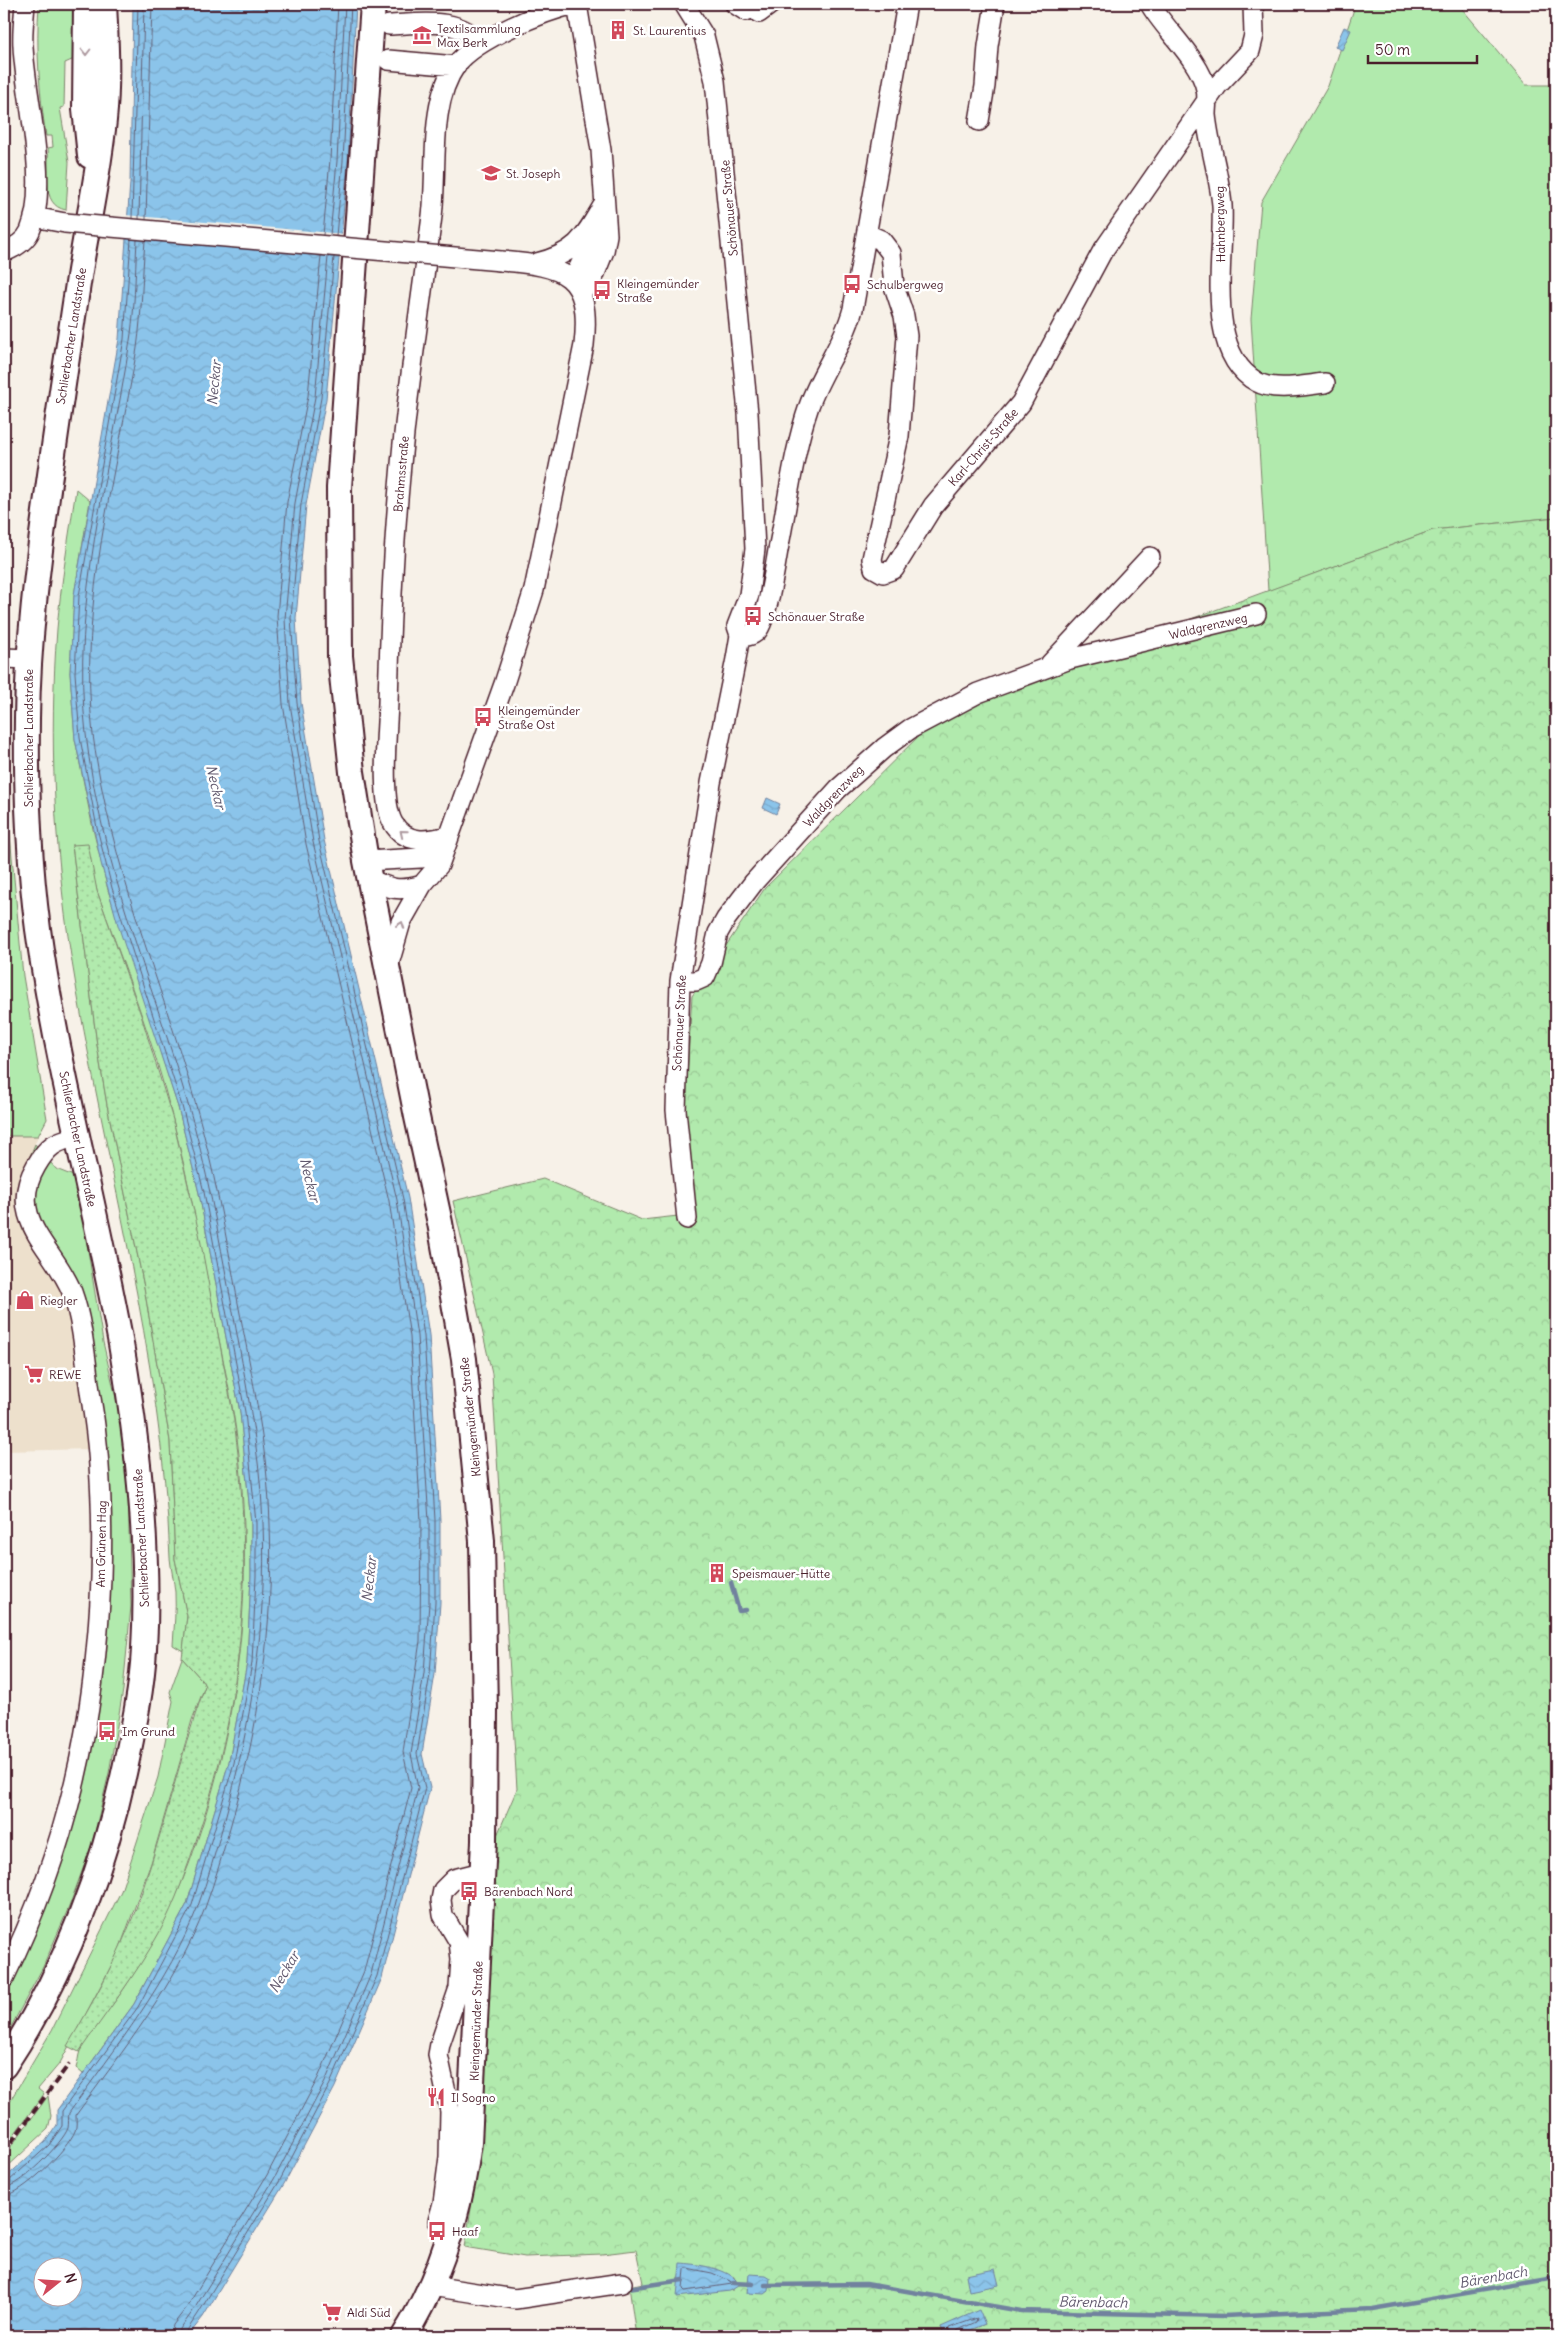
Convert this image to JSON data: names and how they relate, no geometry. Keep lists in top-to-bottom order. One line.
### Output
{"streets":{"main road":["Schlierbacher Landstraße","Kleingemünder Straße"],"street":["Schönauer Straße","Hahnbergweg","Karl-Christ-Straße","Brahmsstraße","Waldgrenzweg","Am Grünen Hag"]},"crossings":[["Schönauer Straße","Waldgrenzweg"],["Hahnbergweg","Karl-Christ-Straße"],["Schlierbacher Landstraße","Am Grünen Hag"],["Brahmsstraße","Kleingemünder Straße"]],"one_way":["Brahmsstraße"],"water":["Neckar","Bärenbach"],"places":{"building":["St. Laurentius","Speismauer-Hütte"],"museum":["Textilsammlung Max Berk"],"school or university":["St. Joseph"],"bus stop":["Schulbergweg","Kleingemünder Straße","Schönauer Straße","Kleingemünder Straße Ost","Im Grund","Bärenbach Nord","Haaf"],"shop":["Riegler"],"supermarket":["REWE","Aldi Süd"],"restaurant":["Il Sogno"]},"scale_bar":"50 m","north":"right"}
